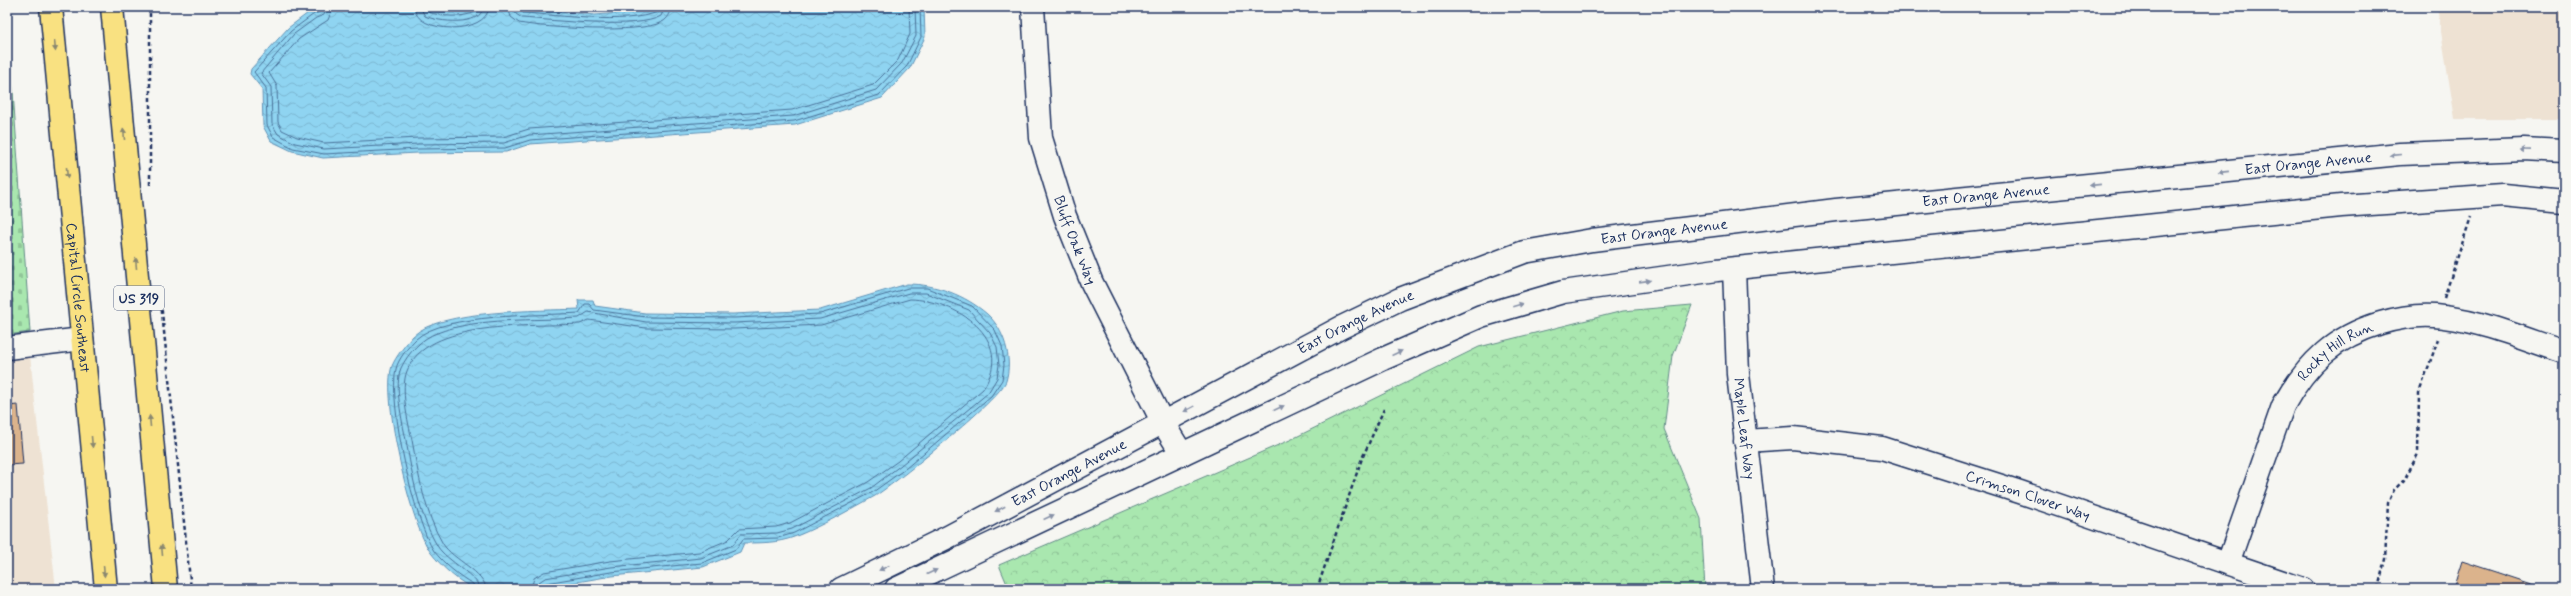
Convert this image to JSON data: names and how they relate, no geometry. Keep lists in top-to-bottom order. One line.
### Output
{"streets":{"main road":["Capital Circle Southeast","US 319"],"street":["East Orange Avenue","Bluff Oak Way","Rocky Hill Run","Maple Leaf Way","Crimson Clover Way"]},"crossings":[["East Orange Avenue","Bluff Oak Way"],["East Orange Avenue","Maple Leaf Way"],["Rocky Hill Run","Crimson Clover Way"],["Maple Leaf Way","Crimson Clover Way"]]}
